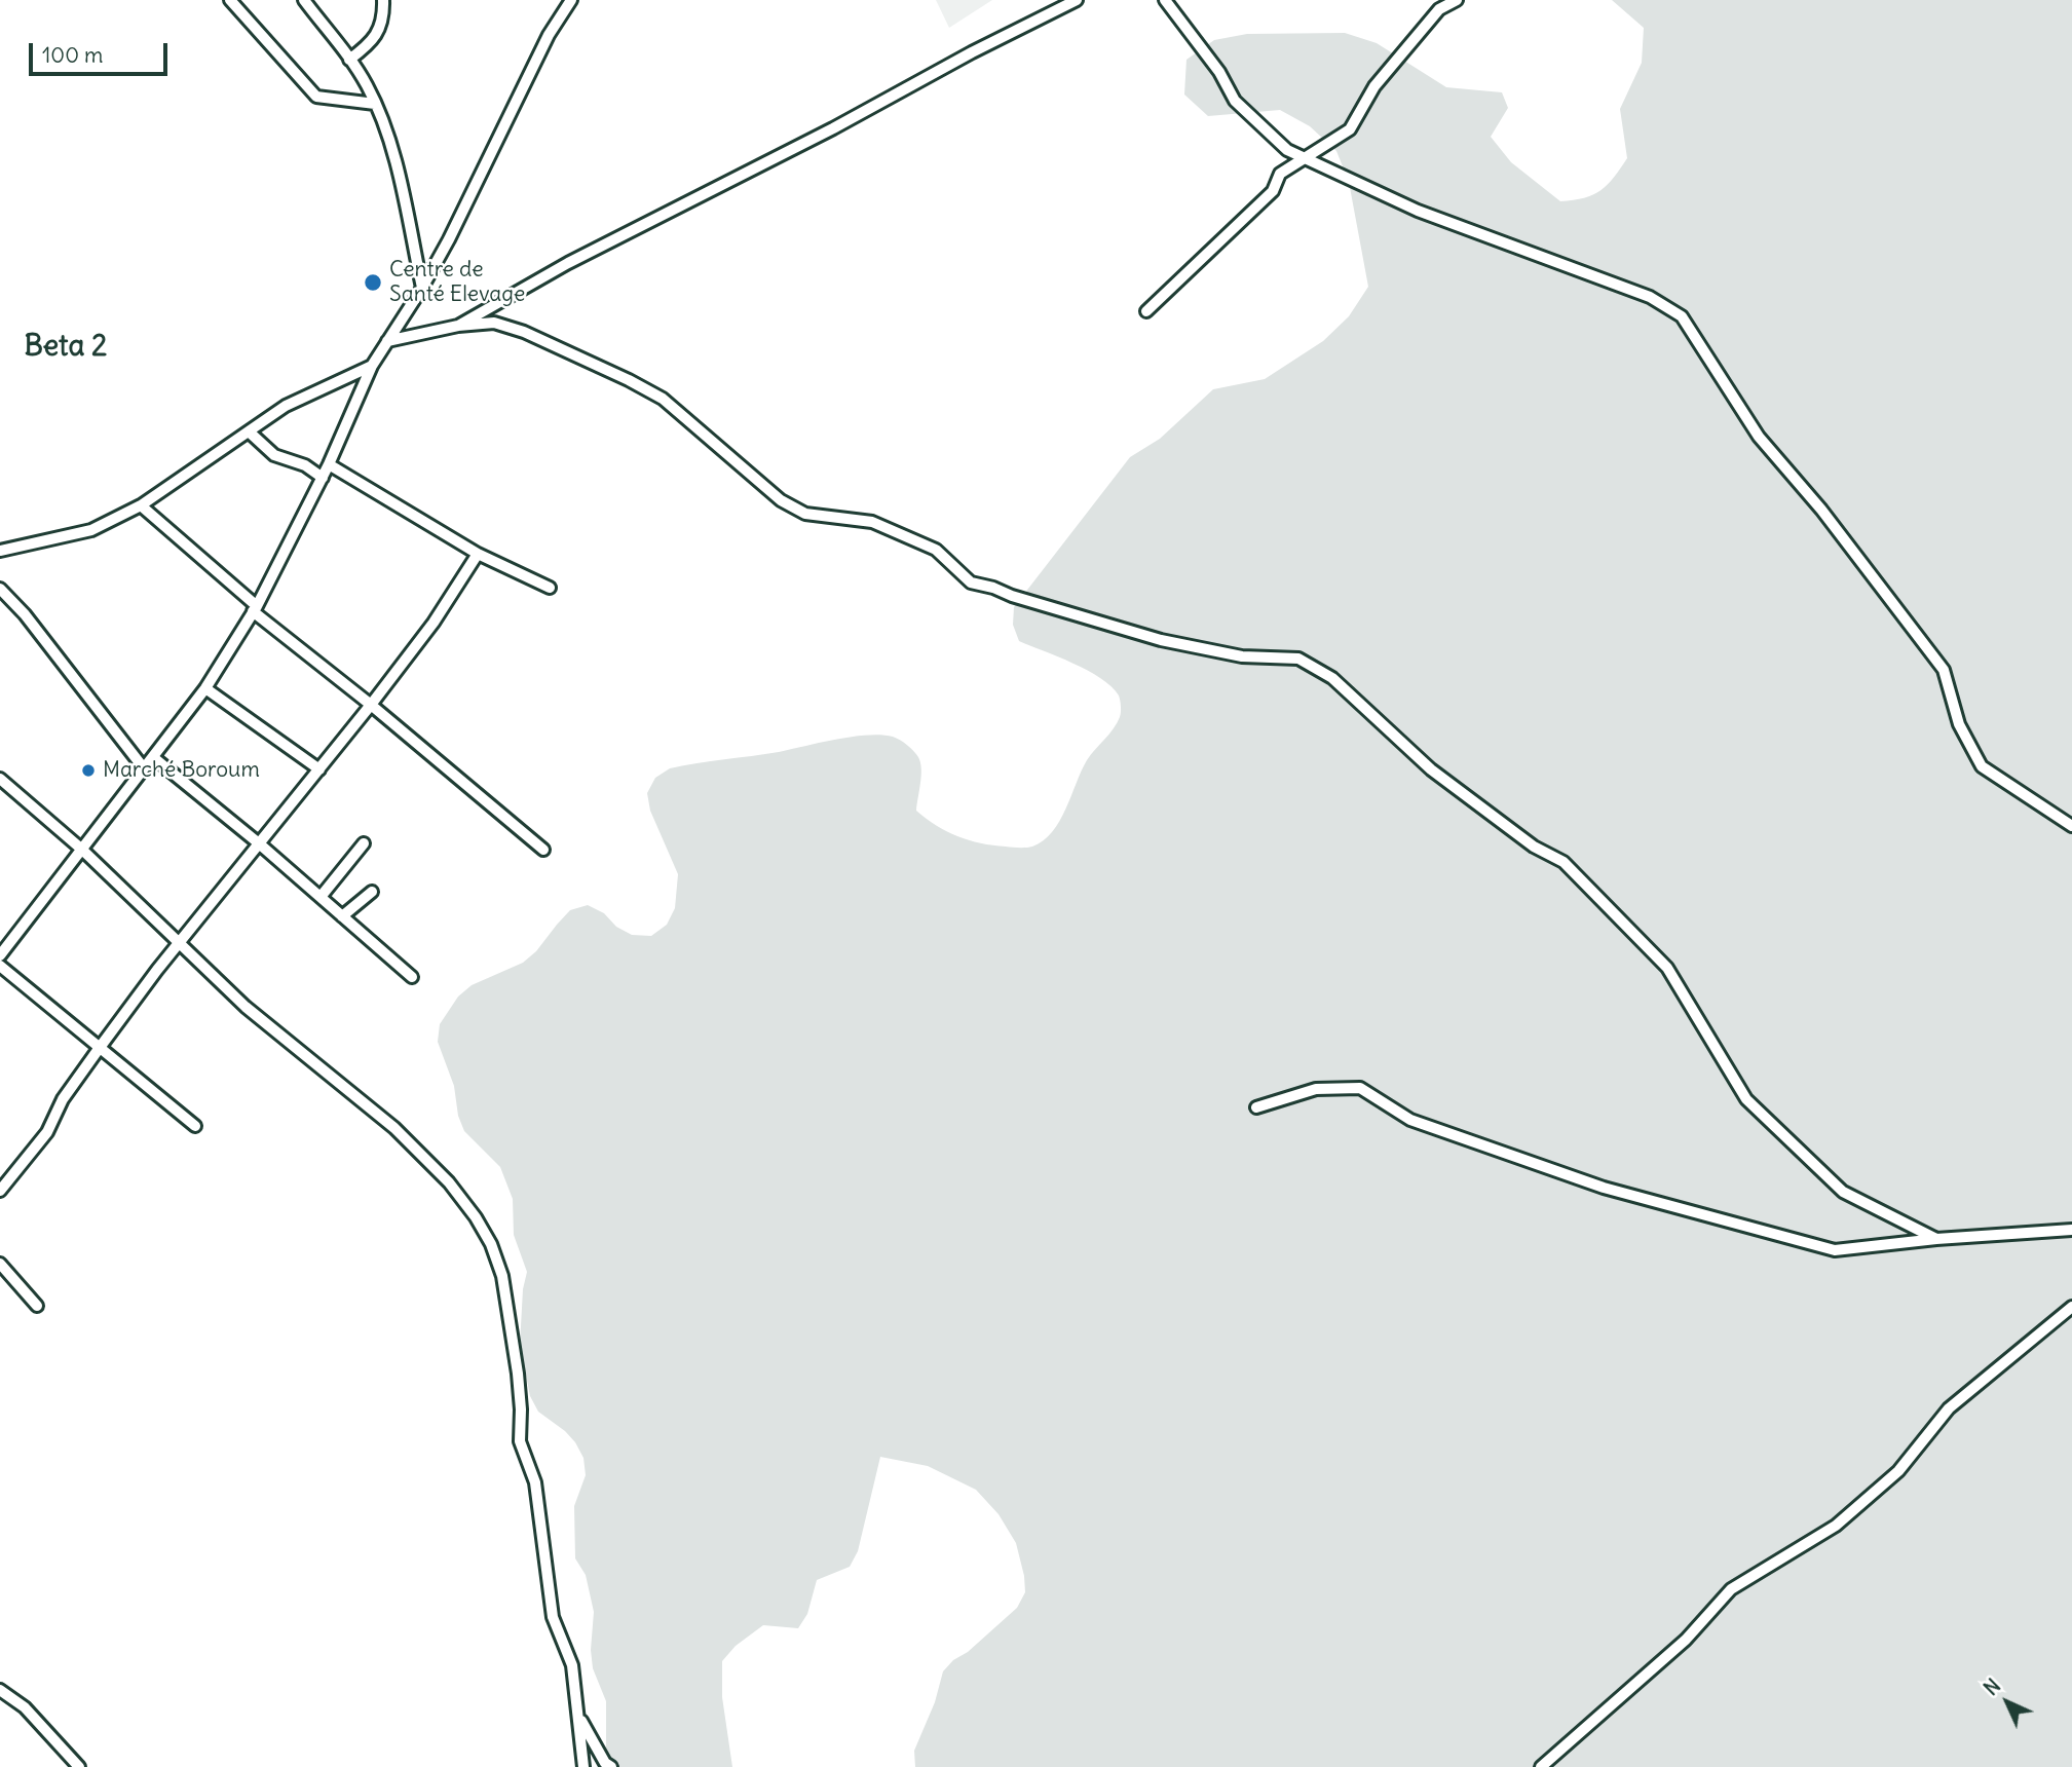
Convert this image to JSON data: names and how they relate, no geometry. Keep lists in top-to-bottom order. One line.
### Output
{"districts":["Beta 2"],"places":["Centre de Santé Elevage","Marché Boroum"],"scale_bar":"100 m","north":"top left"}
